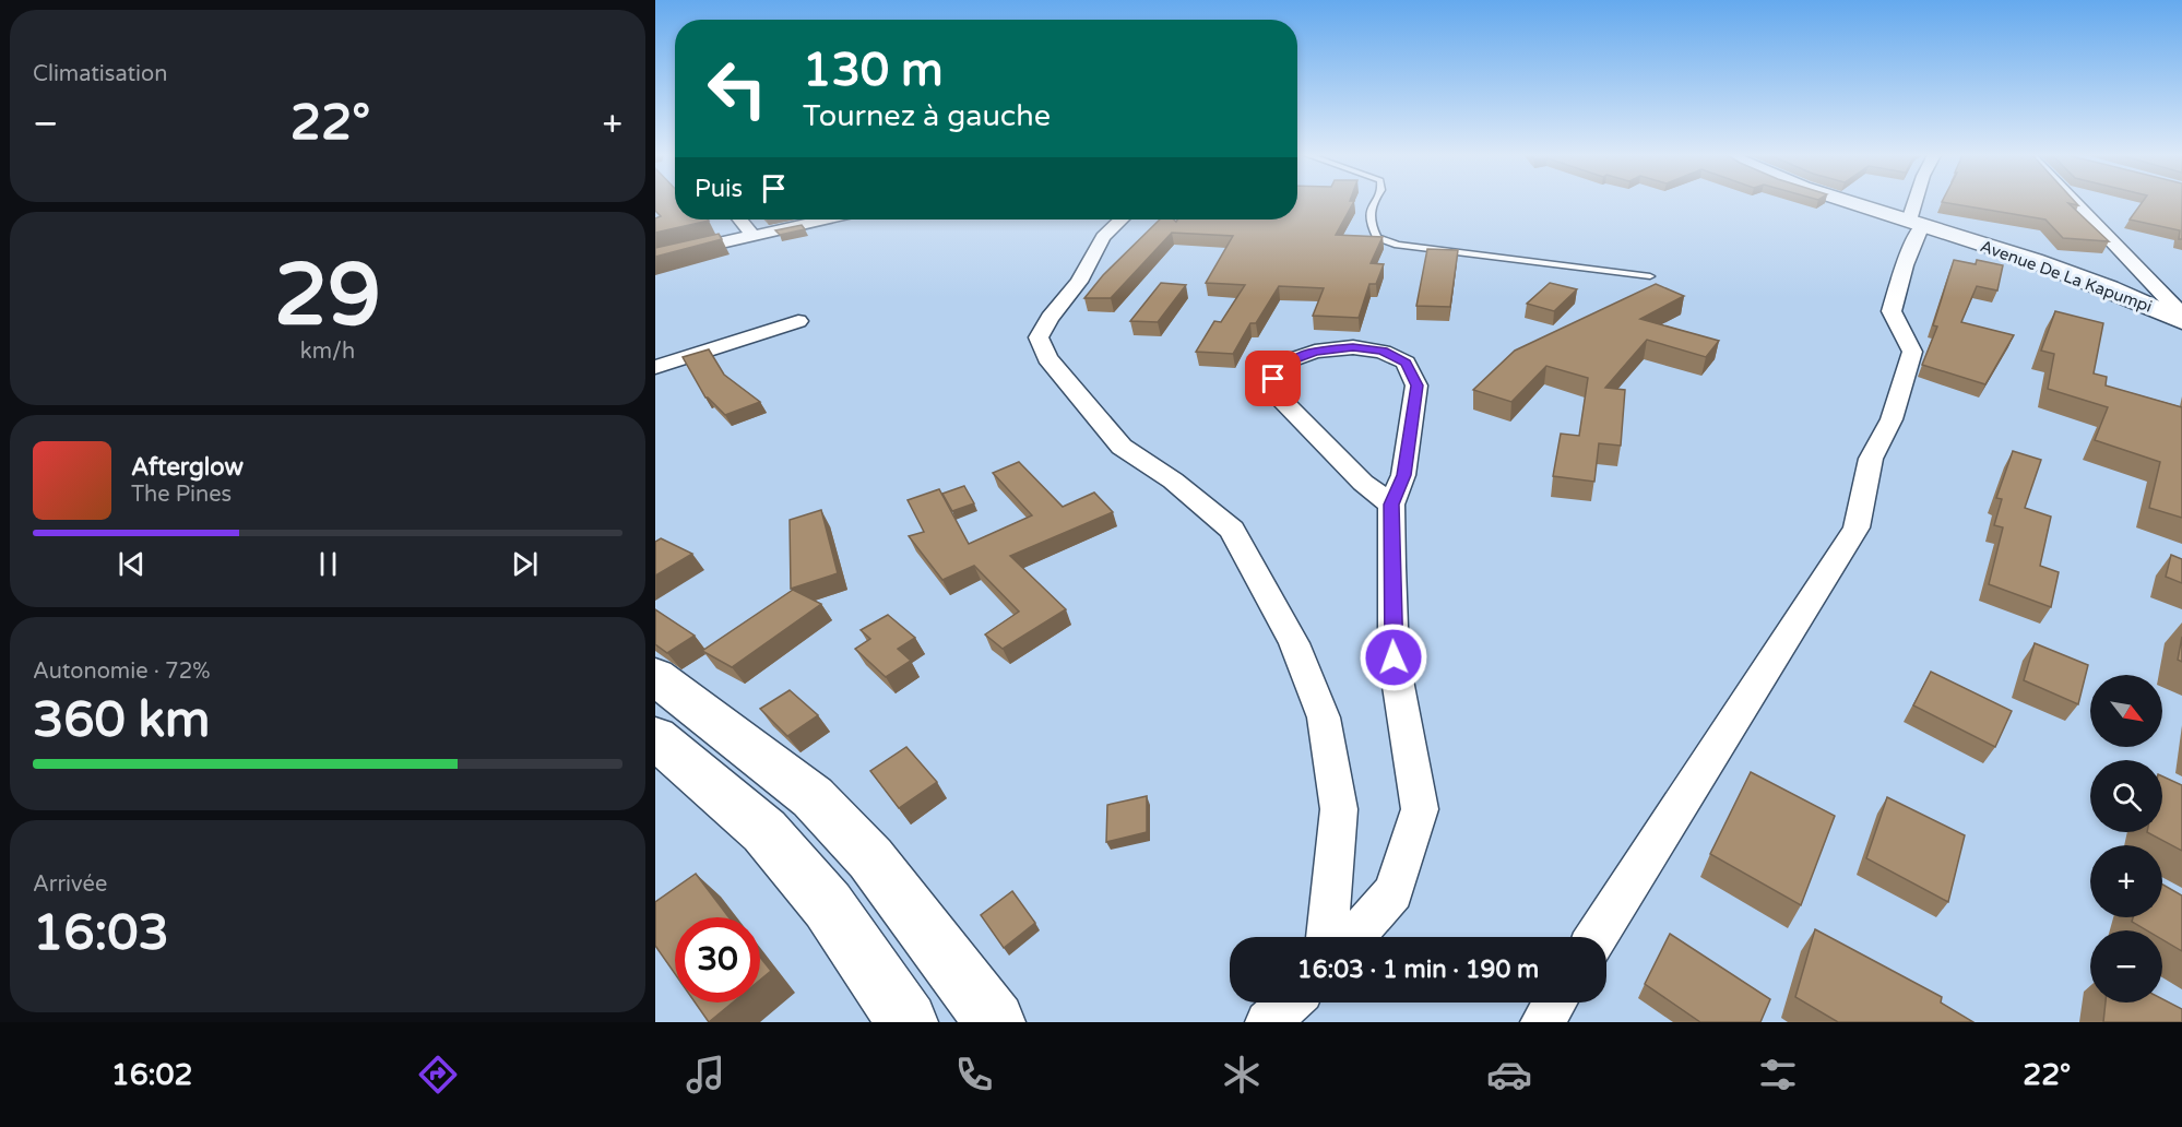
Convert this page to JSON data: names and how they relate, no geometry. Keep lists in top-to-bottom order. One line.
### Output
{"streets":{"street":["Avenue De La Kapumpi"]},"north":"bottom right","page":{"tile":["Climatisation",["29","km/h"],["Autonomie · 72%","360 km"],["Arrivée","16:03"]],"turn":["130 m","Tournez à gauche"],"heat":["−","22°","+"],"then":"Puis","song":["Afterglow","The Pines"],"map_buttons":["+","−"],"limit":"30","trip":"16:03 · 1 min · 190 m","tabs":["16:02","22°"]}}
